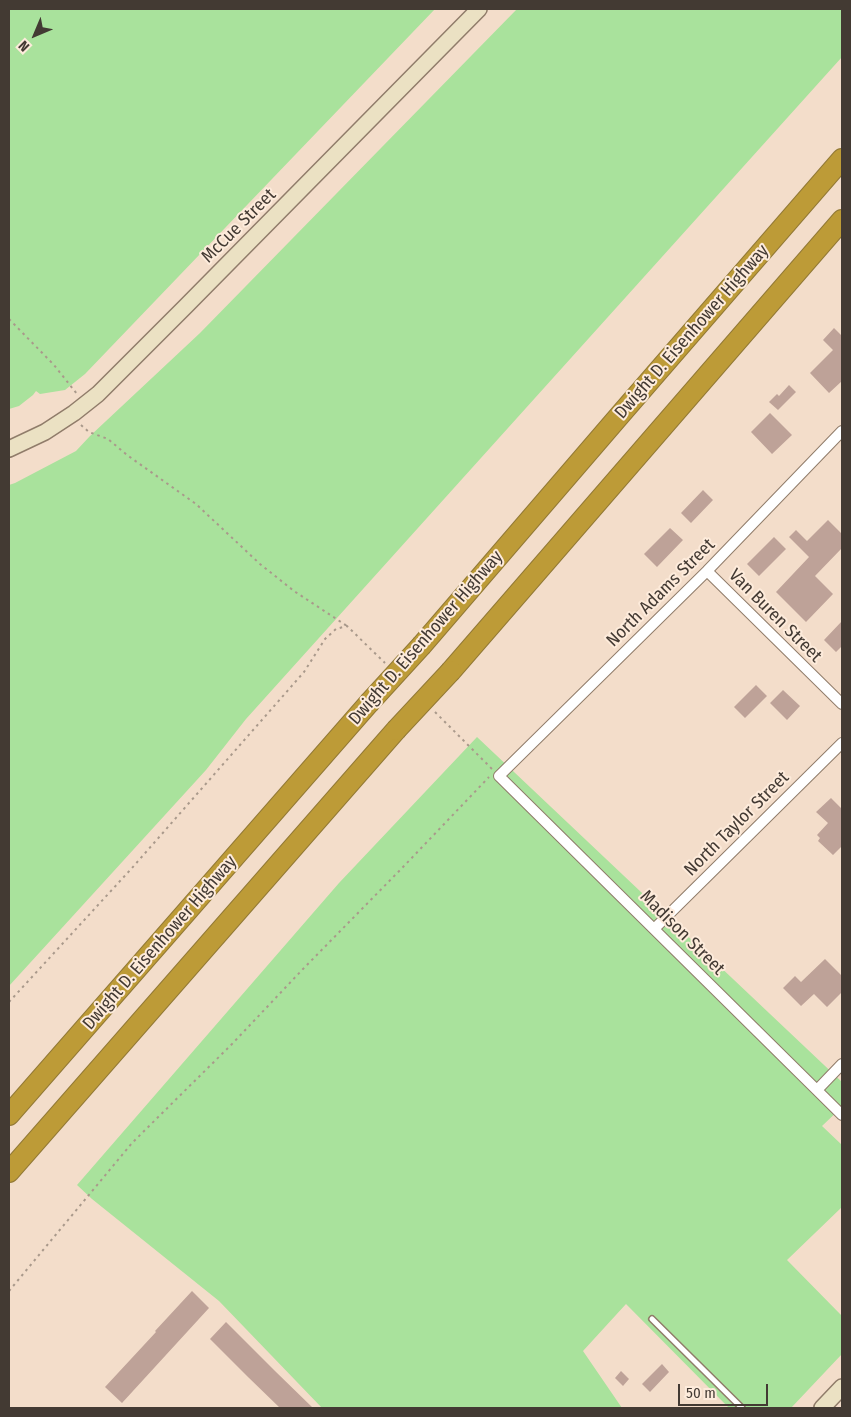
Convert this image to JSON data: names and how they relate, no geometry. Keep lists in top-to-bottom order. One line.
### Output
{"streets":{"highway":["Dwight D. Eisenhower Highway"],"main road":["McCue Street"],"street":["North Adams Street","Van Buren Street","North Taylor Street","Madison Street"]},"crossings":[["North Adams Street","Van Buren Street"],["North Adams Street","Madison Street"],["North Taylor Street","Madison Street"]],"scale_bar":"50 m","north":"bottom left"}
